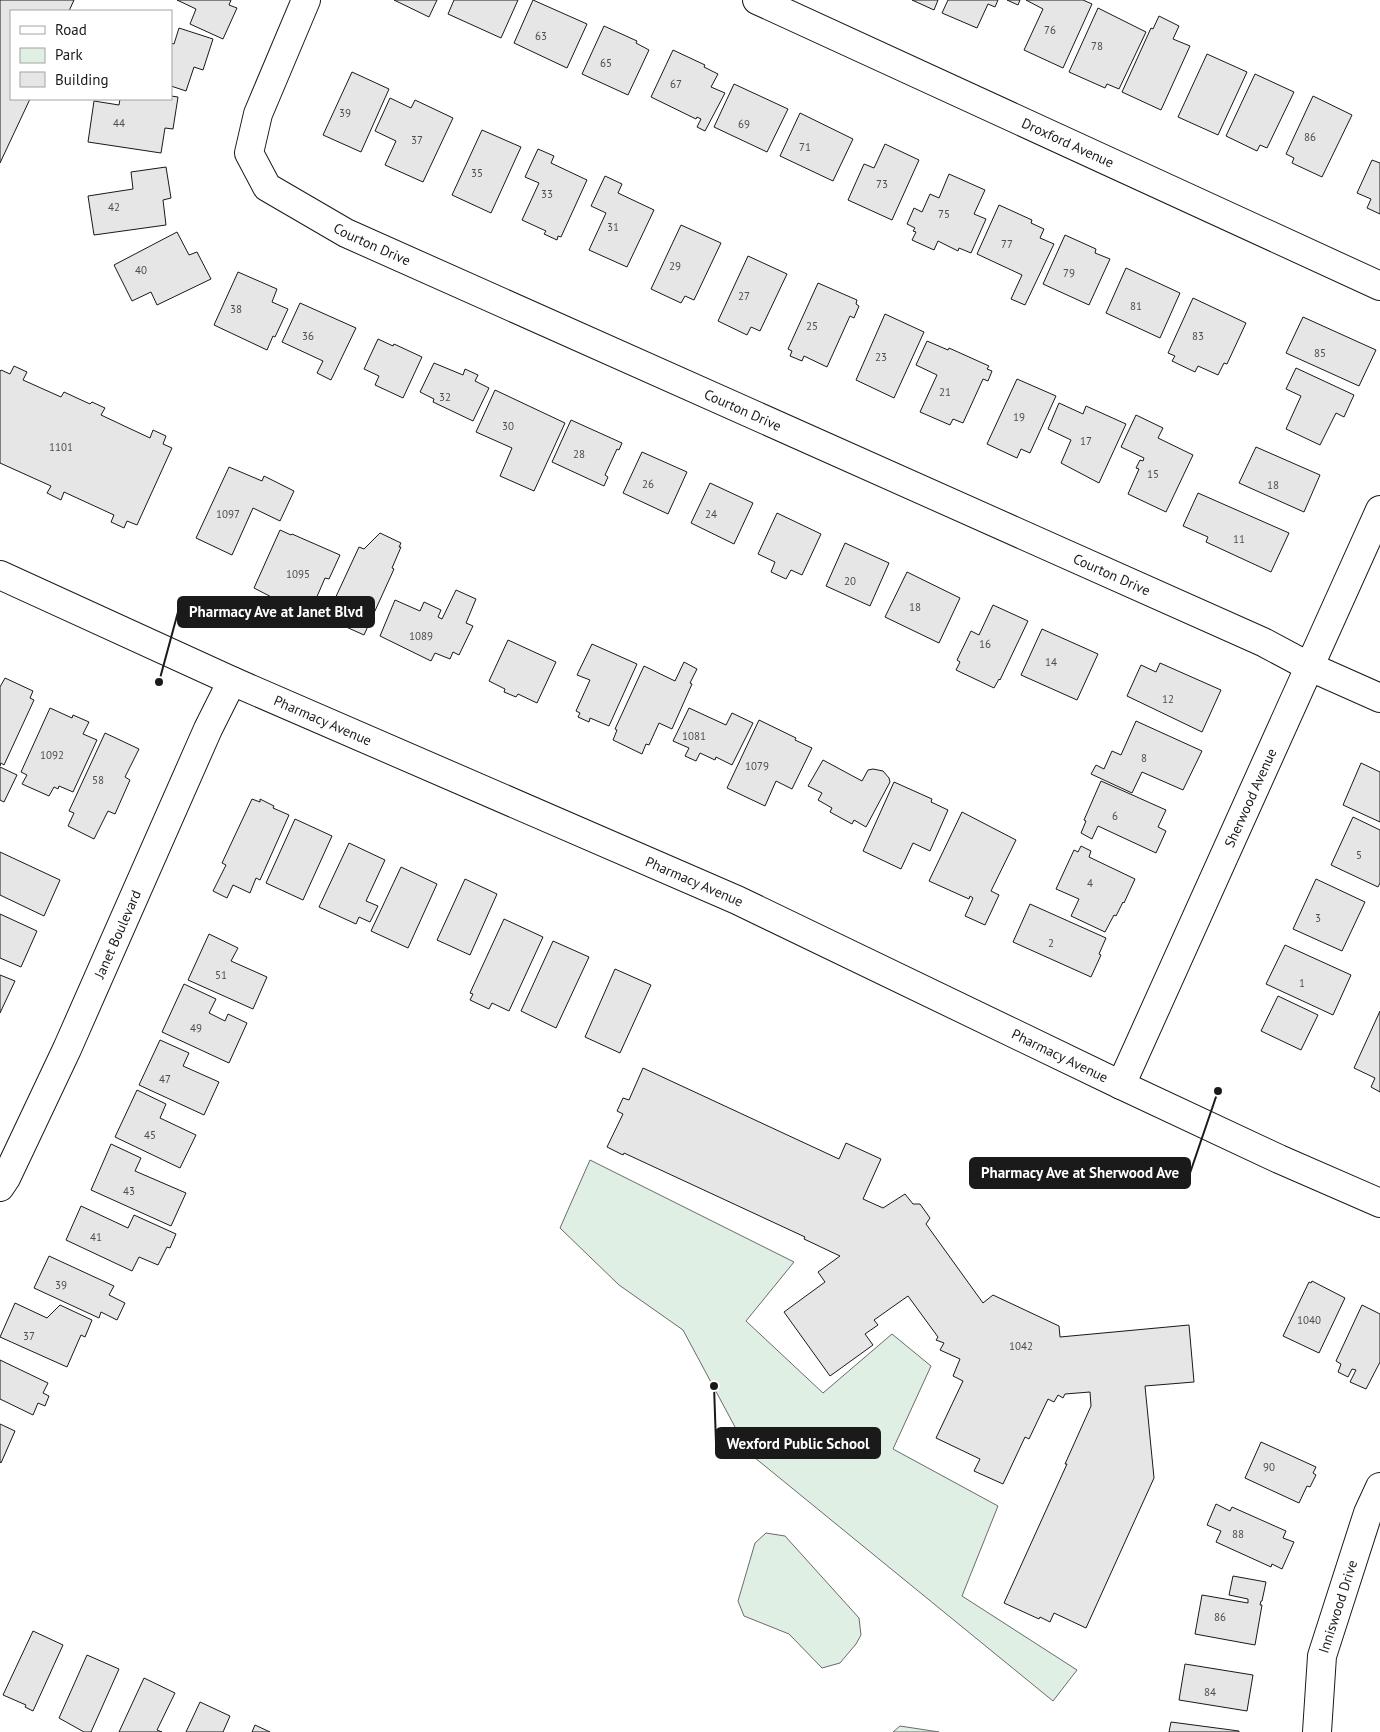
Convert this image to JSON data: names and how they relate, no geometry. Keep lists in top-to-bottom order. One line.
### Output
{"streets":{"street":["Droxford Avenue","Courton Drive","Pharmacy Avenue","Sherwood Avenue","Janet Boulevard","Inniswood Drive"]},"crossings":[["Courton Drive","Sherwood Avenue"],["Pharmacy Avenue","Sherwood Avenue"],["Pharmacy Avenue","Janet Boulevard"]],"places":["Pharmacy Ave at Janet Blvd","Pharmacy Ave at Sherwood Ave","Wexford Public School"],"house_numbers":["76","63","78","65","67","39","44","69","86","37","71","35","73","33","42","75","31","77","29","40","79","27","81","38","25","36","83","85","23","21","32","19","30","17","1101","28","15","26","18","1097","24","11","1095","20","18","1089","16","14","12","1081","1092","8","1079","58","6","5","4","3","2","51","1","49","47","45","43","41","39","1040","37","1042","90","88","86","84"],"legend":["Road","Park","Building"]}
